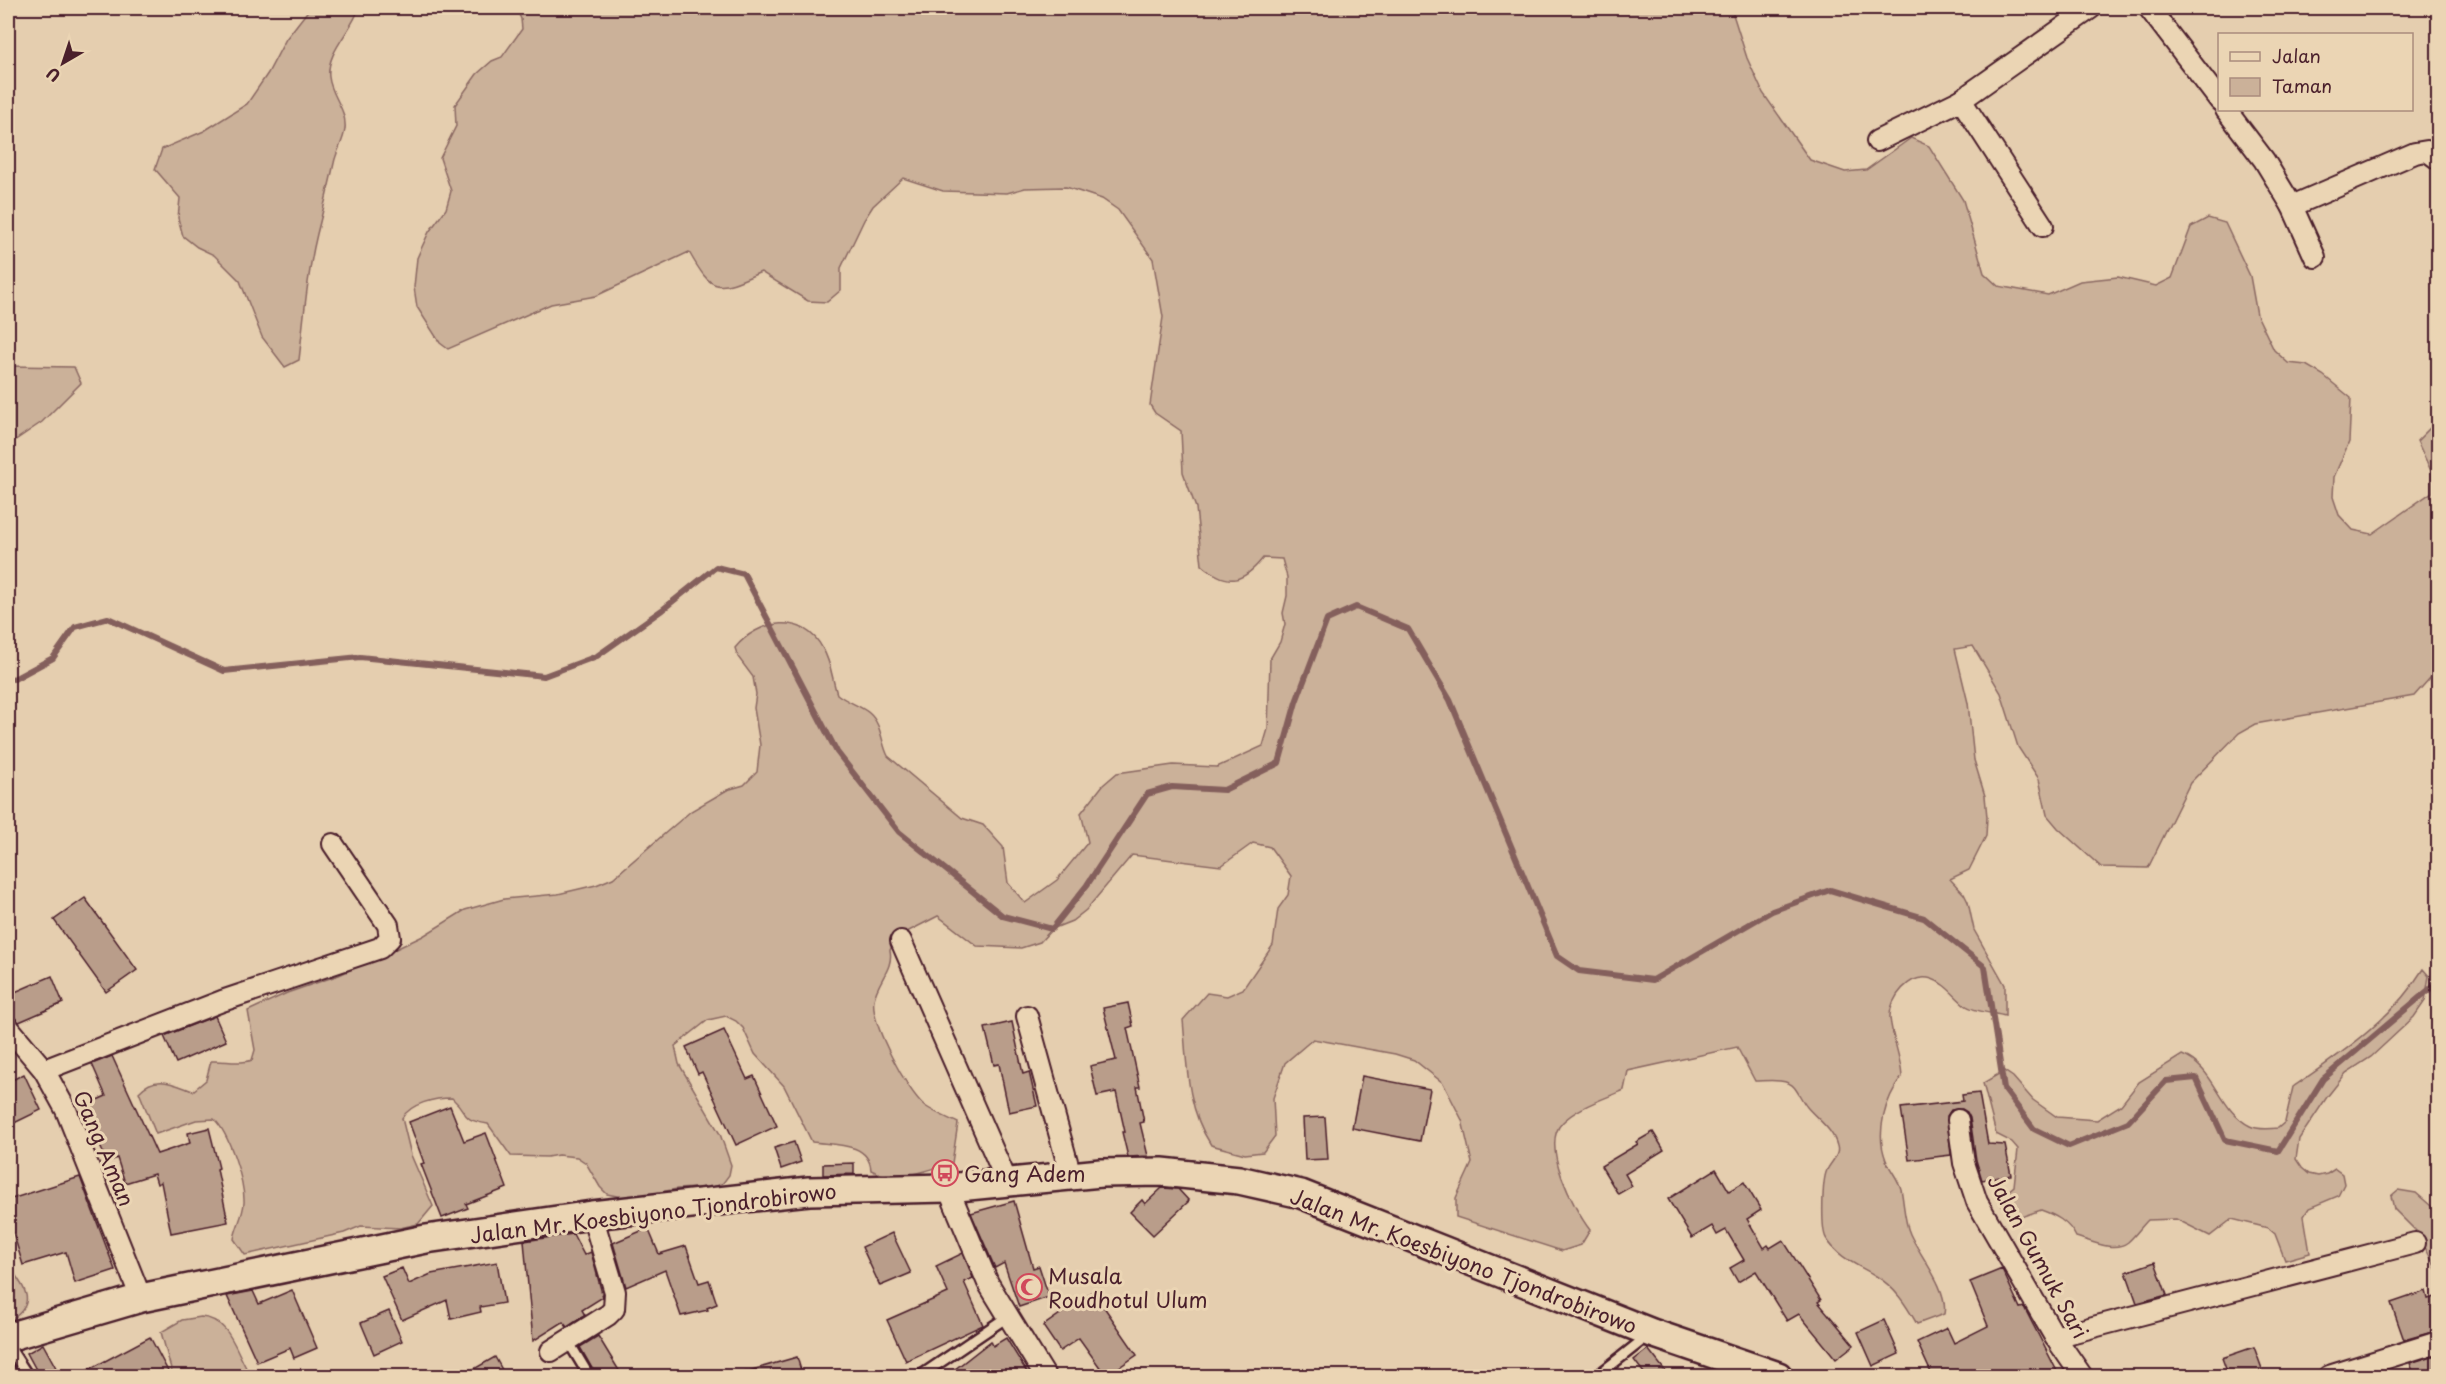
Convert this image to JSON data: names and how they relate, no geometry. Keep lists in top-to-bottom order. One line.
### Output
{"streets":{"main road":["Jalan Mr. Koesbiyono Tjondrobirowo"],"street":["Gang Aman","Jalan Gumuk Sari"]},"crossings":[["Gang Aman","Jalan Mr. Koesbiyono Tjondrobirowo"]],"places":{"bus stop":["Gang Adem"],"mosque":["Musala Roudhotul Ulum"]},"legend":["Jalan","Taman"],"north":"bottom left"}
